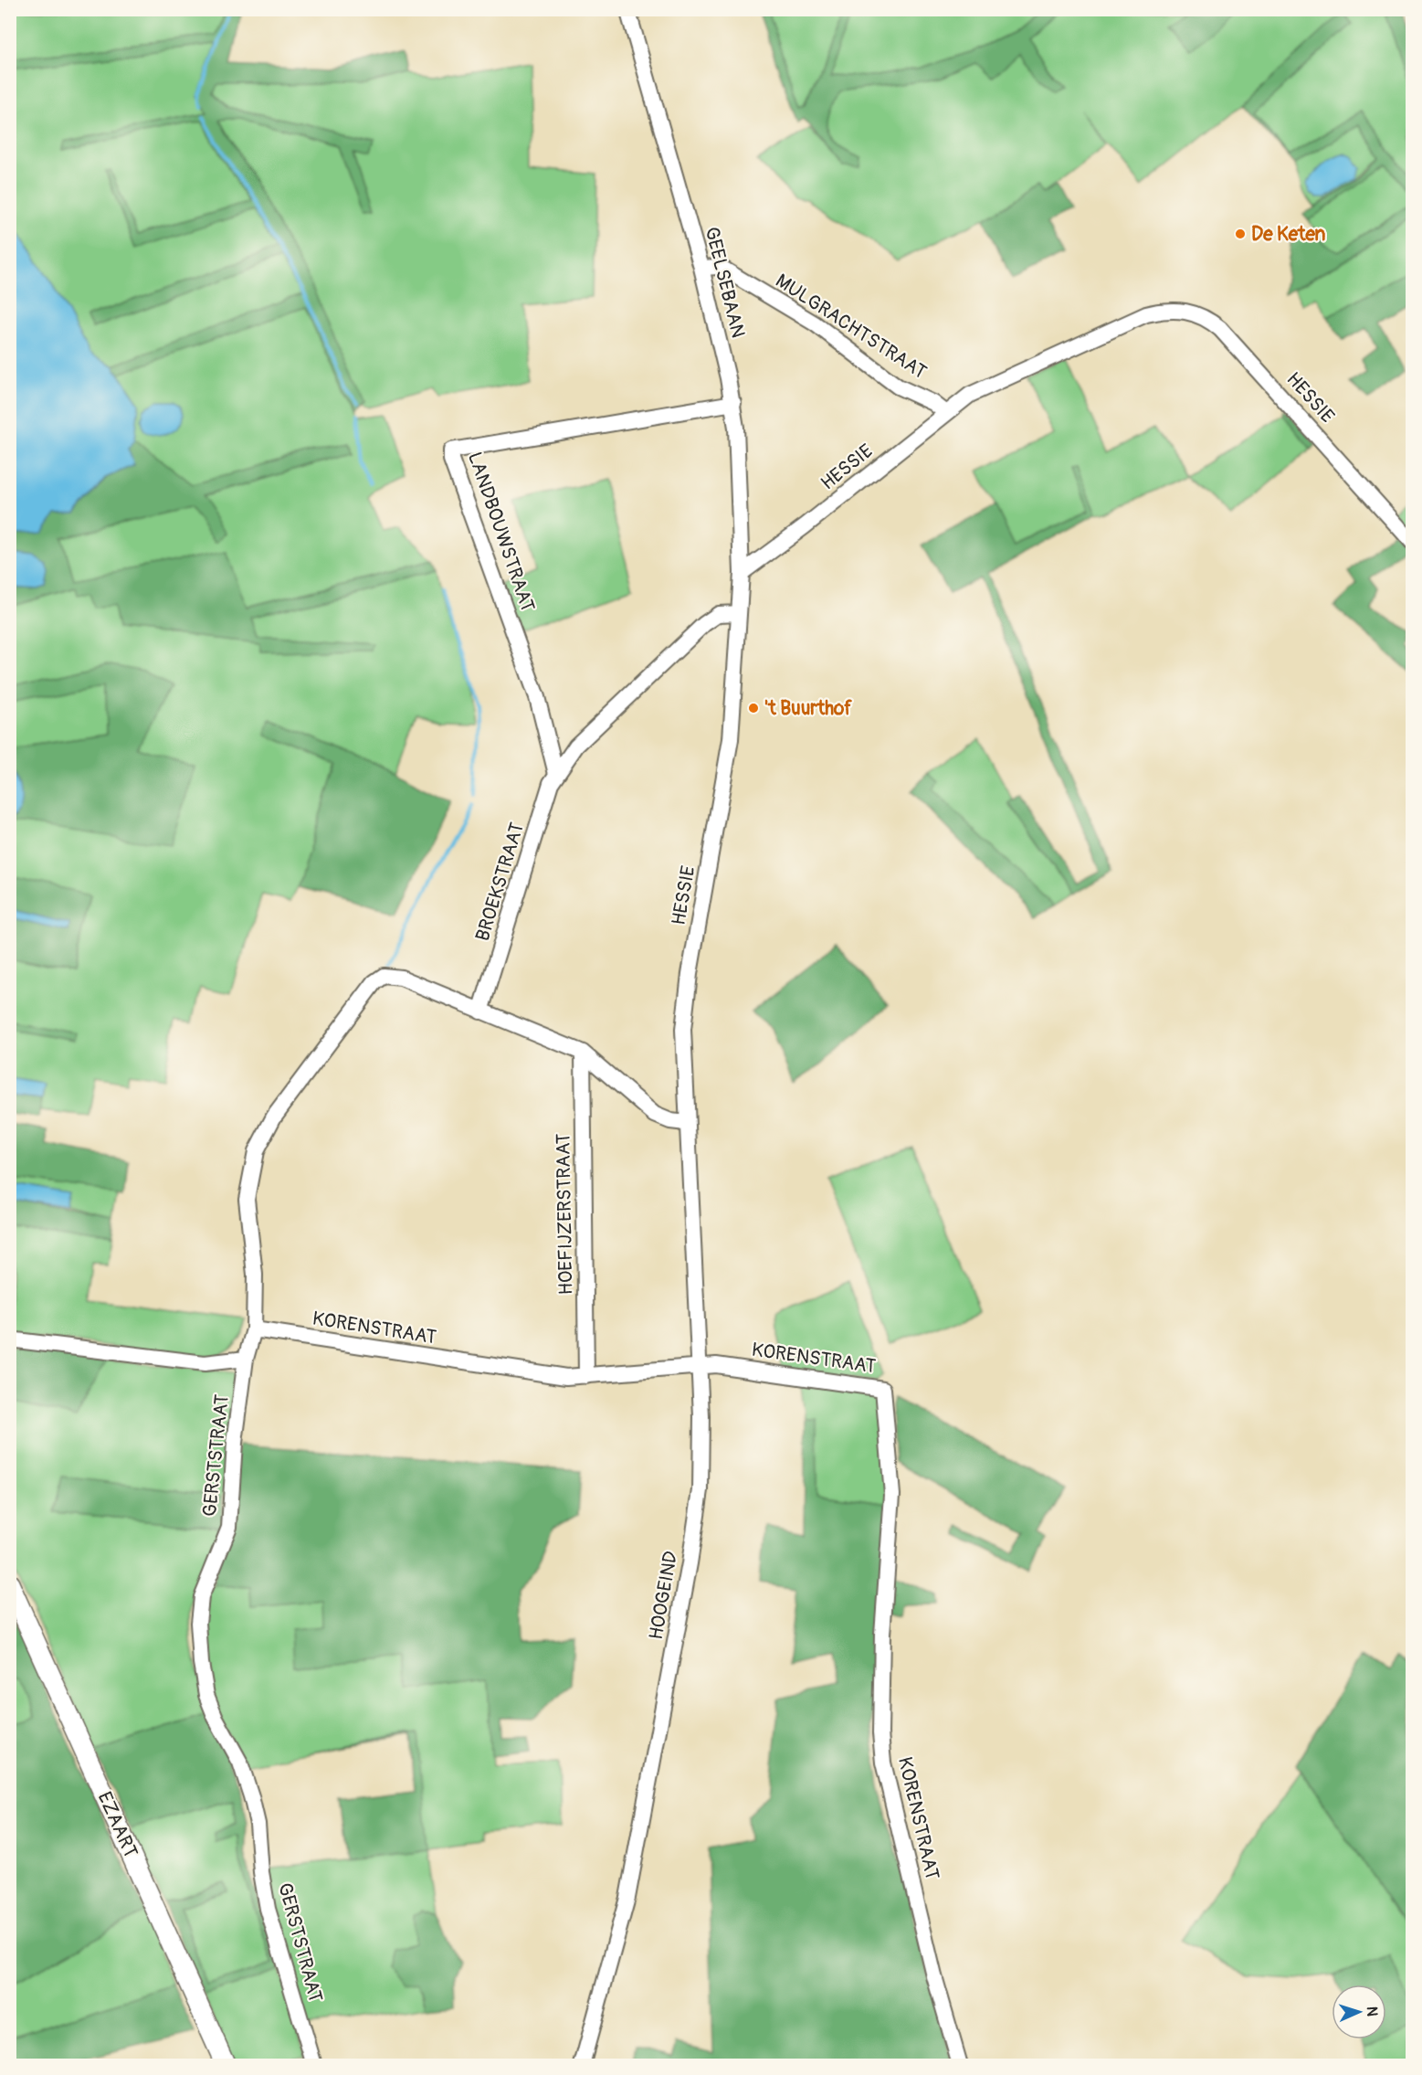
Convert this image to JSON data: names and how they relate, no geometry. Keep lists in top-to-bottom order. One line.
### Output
{"streets":{"main road":["EZAART"],"street":["GEELSEBAAN","MULGRACHTSTRAAT","HESSIE","LANDBOUWSTRAAT","BROEKSTRAAT","HOEFIJZERSTRAAT","KORENSTRAAT","GERSTSTRAAT","HOOGEIND"]},"crossings":[["GEELSEBAAN","MULGRACHTSTRAAT"],["GEELSEBAAN","HESSIE"],["GEELSEBAAN","LANDBOUWSTRAAT"],["MULGRACHTSTRAAT","HESSIE"],["HESSIE","BROEKSTRAAT"],["HESSIE","HOOGEIND"],["LANDBOUWSTRAAT","BROEKSTRAAT"],["BROEKSTRAAT","GERSTSTRAAT"],["HOEFIJZERSTRAAT","KORENSTRAAT"],["KORENSTRAAT","GERSTSTRAAT"],["KORENSTRAAT","HOOGEIND"]],"places":["De Keten","'t Buurthof"],"north":"right"}
